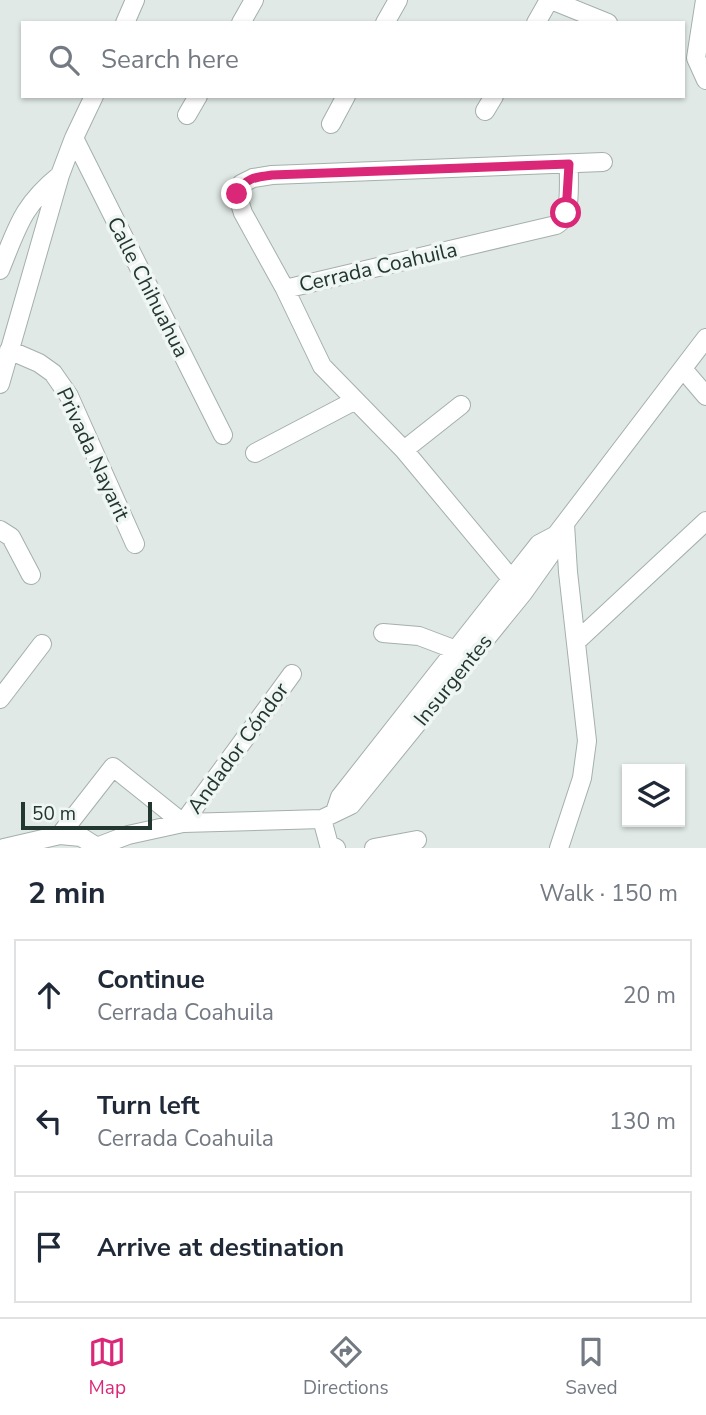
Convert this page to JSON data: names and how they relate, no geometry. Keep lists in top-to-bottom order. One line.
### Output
{"streets":{"street":["Cerrada Coahuila","Calle Chihuahua","Privada Nayarit","Insurgentes","Andador Cóndor"]},"scale_bar":"50 m","page":{"search":"Search here","scale":"50 m","heading":["2 min","Walk · 150 m"],"list":[["Continue","Cerrada Coahuila","20 m"],["Turn left","Cerrada Coahuila","130 m"],"Arrive at destination"],"nav":["Map","Directions","Saved"]}}
